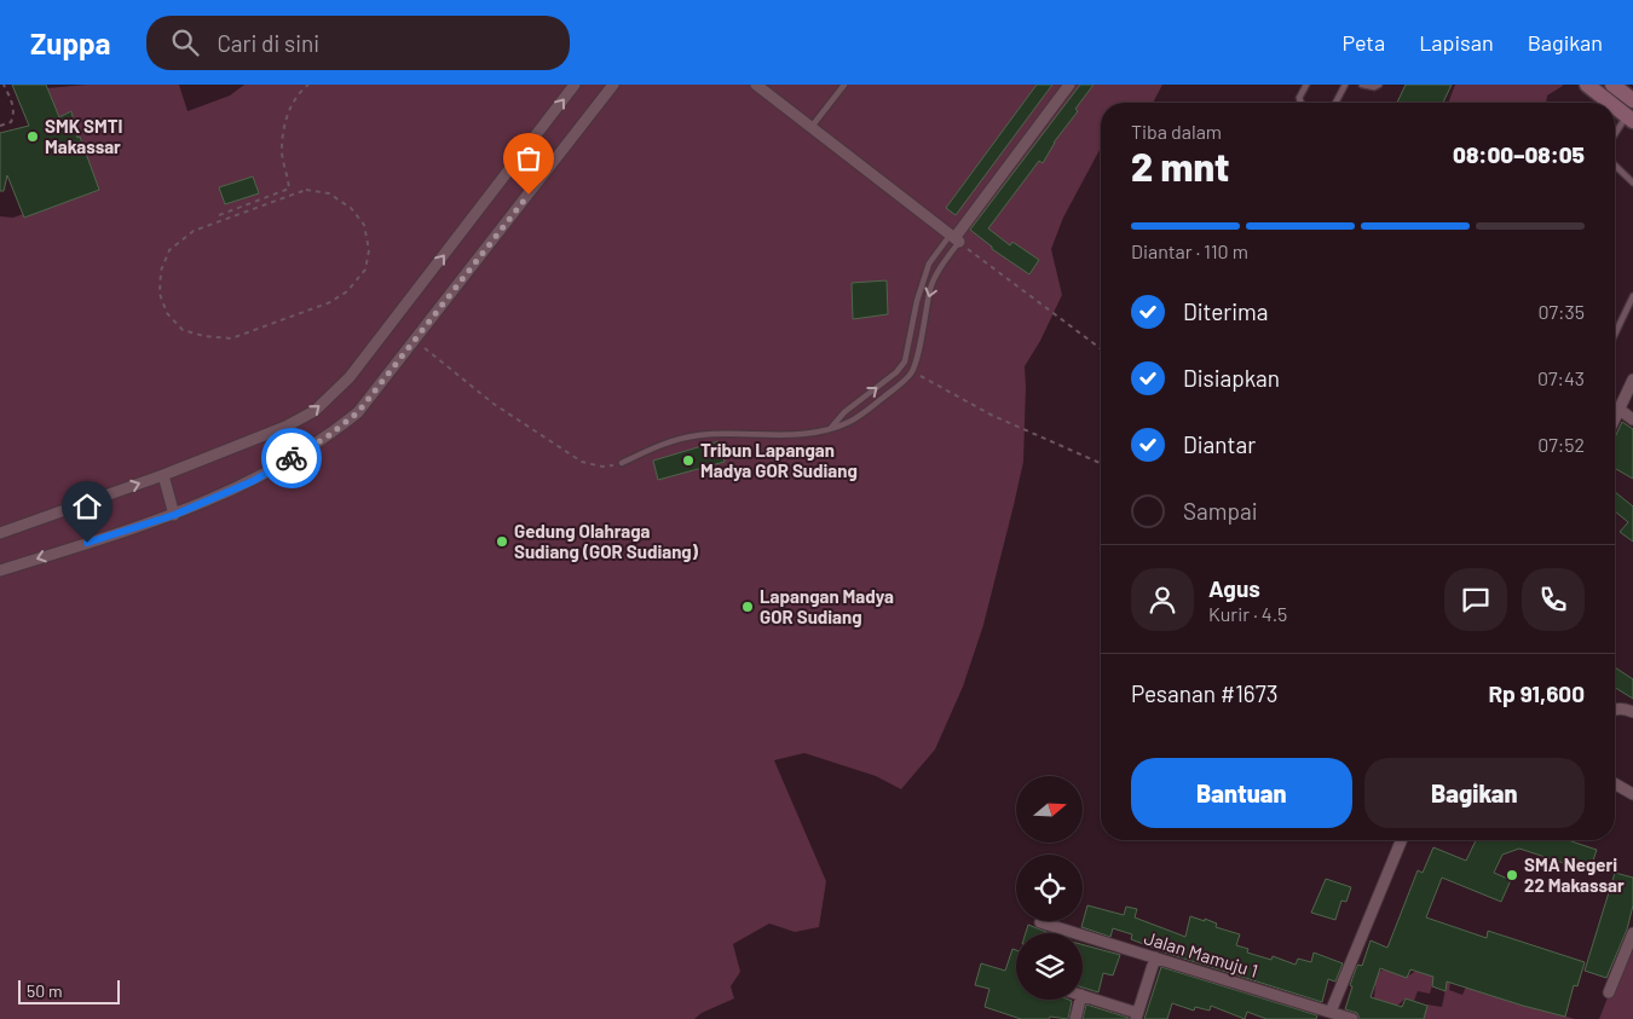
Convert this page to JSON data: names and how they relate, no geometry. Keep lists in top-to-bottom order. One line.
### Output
{"streets":{"street":["Jalan Mamuju 1"]},"places":["SMK SMTI Makassar","Tribun Lapangan Madya GOR Sudiang","Gedung Olahraga Sudiang (GOR Sudiang)","Lapangan Madya GOR Sudiang","SMA Negeri 22 Makassar"],"scale_bar":"50 m","north":"right","page":{"header":"Zuppa","search":"Cari di sini","nav":["Peta","Lapisan","Bagikan"],"heading":["2 mnt","Tiba dalam","08:00–08:05"],"panel":["Agus","Kurir · 4.5","Pesanan #1673","Rp 91,600"],"bar":"Diantar · 110 m","list":[["Diterima","07:35"],["Disiapkan","07:43"],["Diantar","07:52"],"Sampai"],"buttons":["Bantuan","Bagikan"],"scale":"50 m"}}
